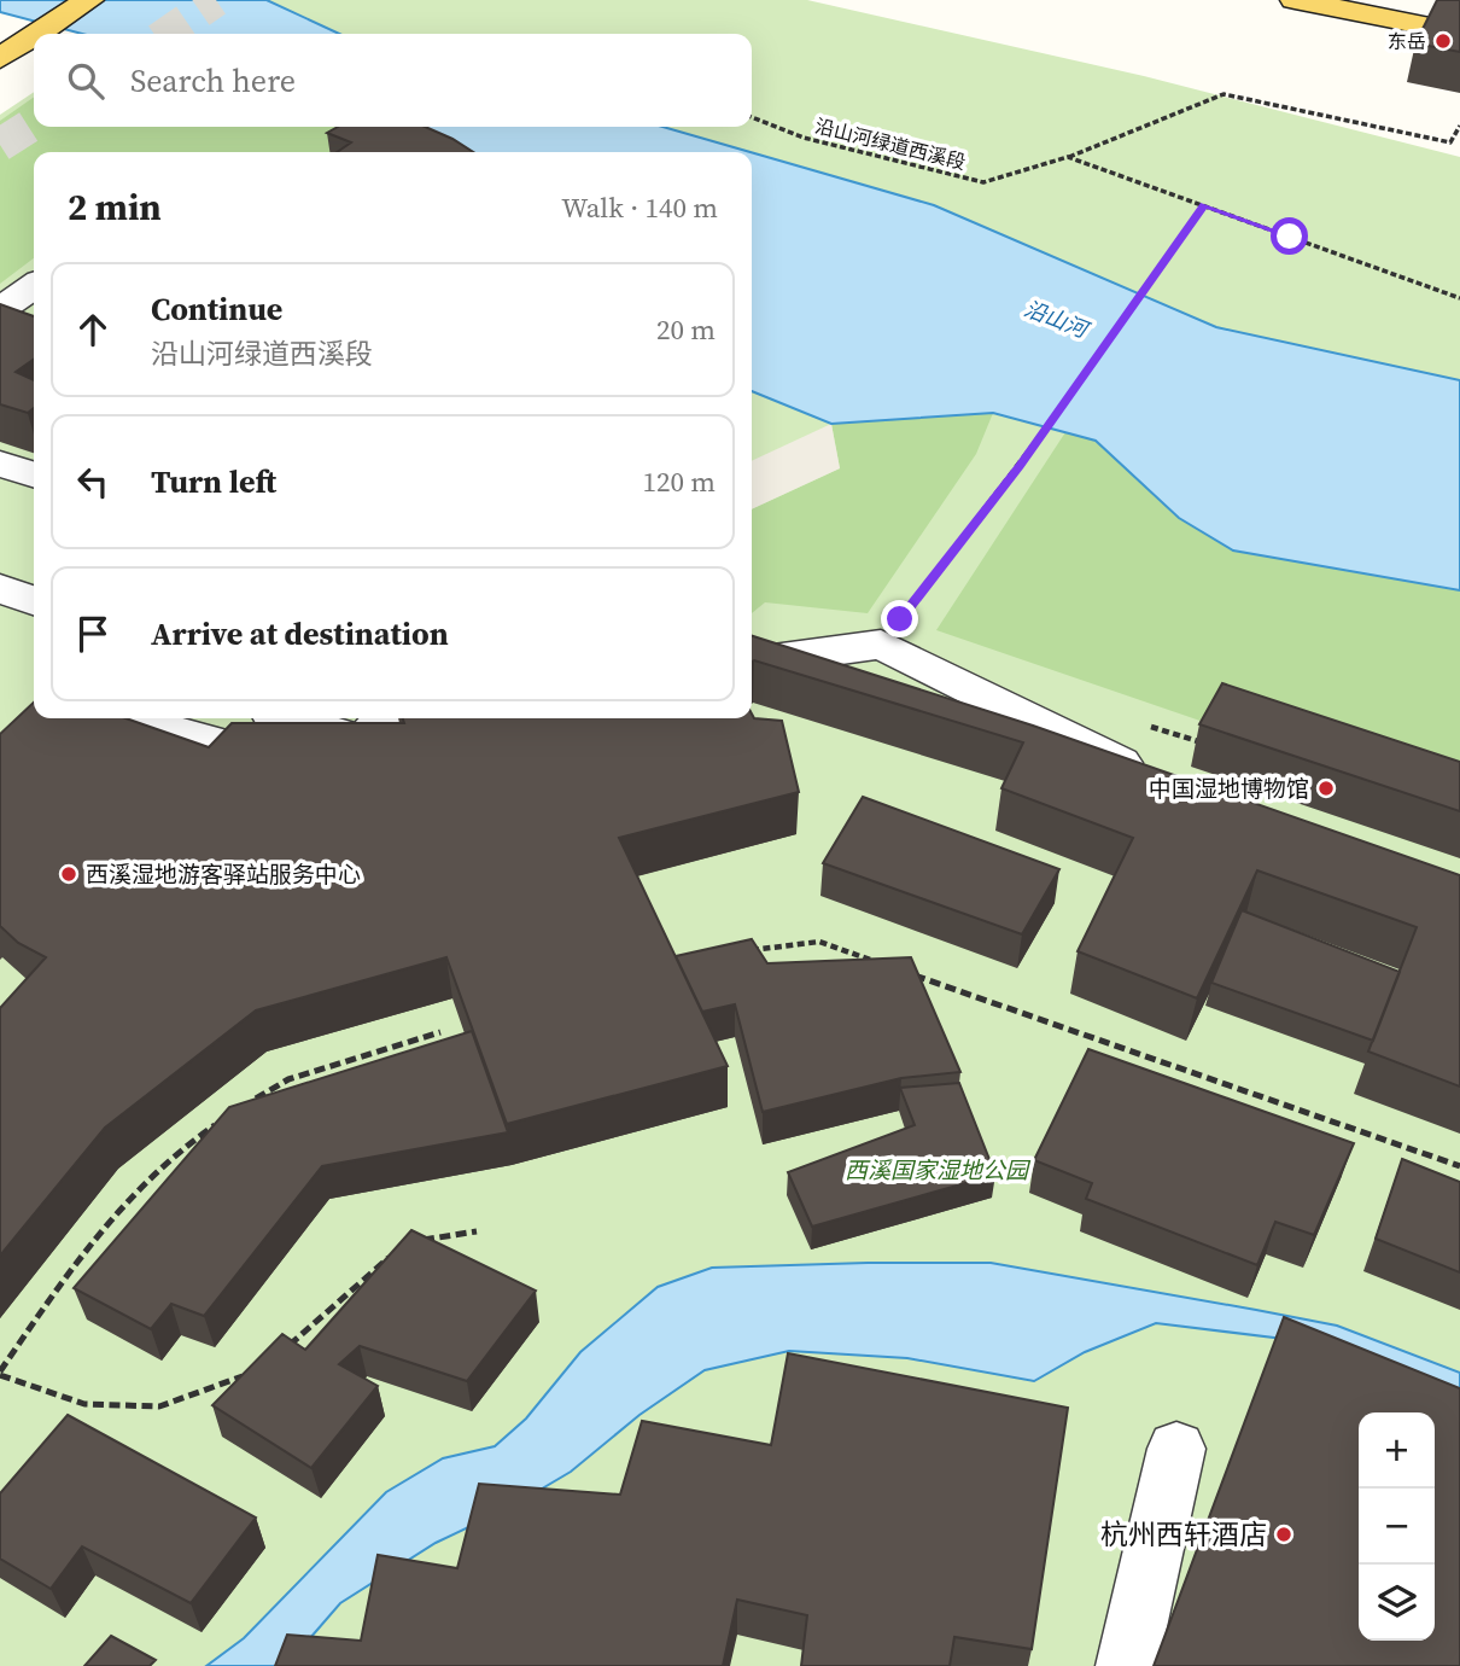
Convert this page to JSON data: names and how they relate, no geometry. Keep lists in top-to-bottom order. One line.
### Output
{"streets":{"path":["沿山河绿道西溪段"]},"water":["沿山河"],"parks":["西溪国家湿地公园"],"places":["东岳","中国湿地博物馆","西溪湿地游客驿站服务中心","杭州西轩酒店"],"page":{"search":"Search here","heading":["2 min","Walk · 140 m"],"list":[["Continue","沿山河绿道西溪段","20 m"],["Turn left","120 m"],"Arrive at destination"],"map_buttons":["+","−"]}}
